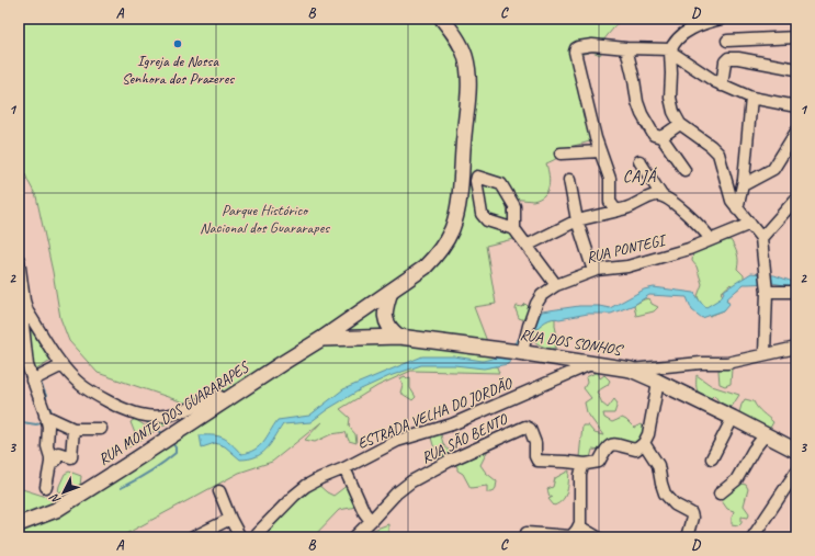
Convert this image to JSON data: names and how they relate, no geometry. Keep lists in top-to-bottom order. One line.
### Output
{"streets":{"main road":["RUA DOS SONHOS","RUA MONTE DOS GUARARAPES"],"street":["RUA PONTEGI","ESTRADA VELHA DO JORDÃO","RUA SÃO BENTO"]},"crossings":[["RUA PONTEGI","RUA DOS SONHOS"],["RUA DOS SONHOS","RUA MONTE DOS GUARARAPES"],["RUA DOS SONHOS","ESTRADA VELHA DO JORDÃO"]],"districts":["CAJÁ"],"parks":["Parque Histórico Nacional dos Guararapes"],"places":["Igreja de Nossa Senhora dos Prazeres"],"north":"bottom left","grid":{"columns":["A","B","C","D"],"rows":["1","2","3"]}}
